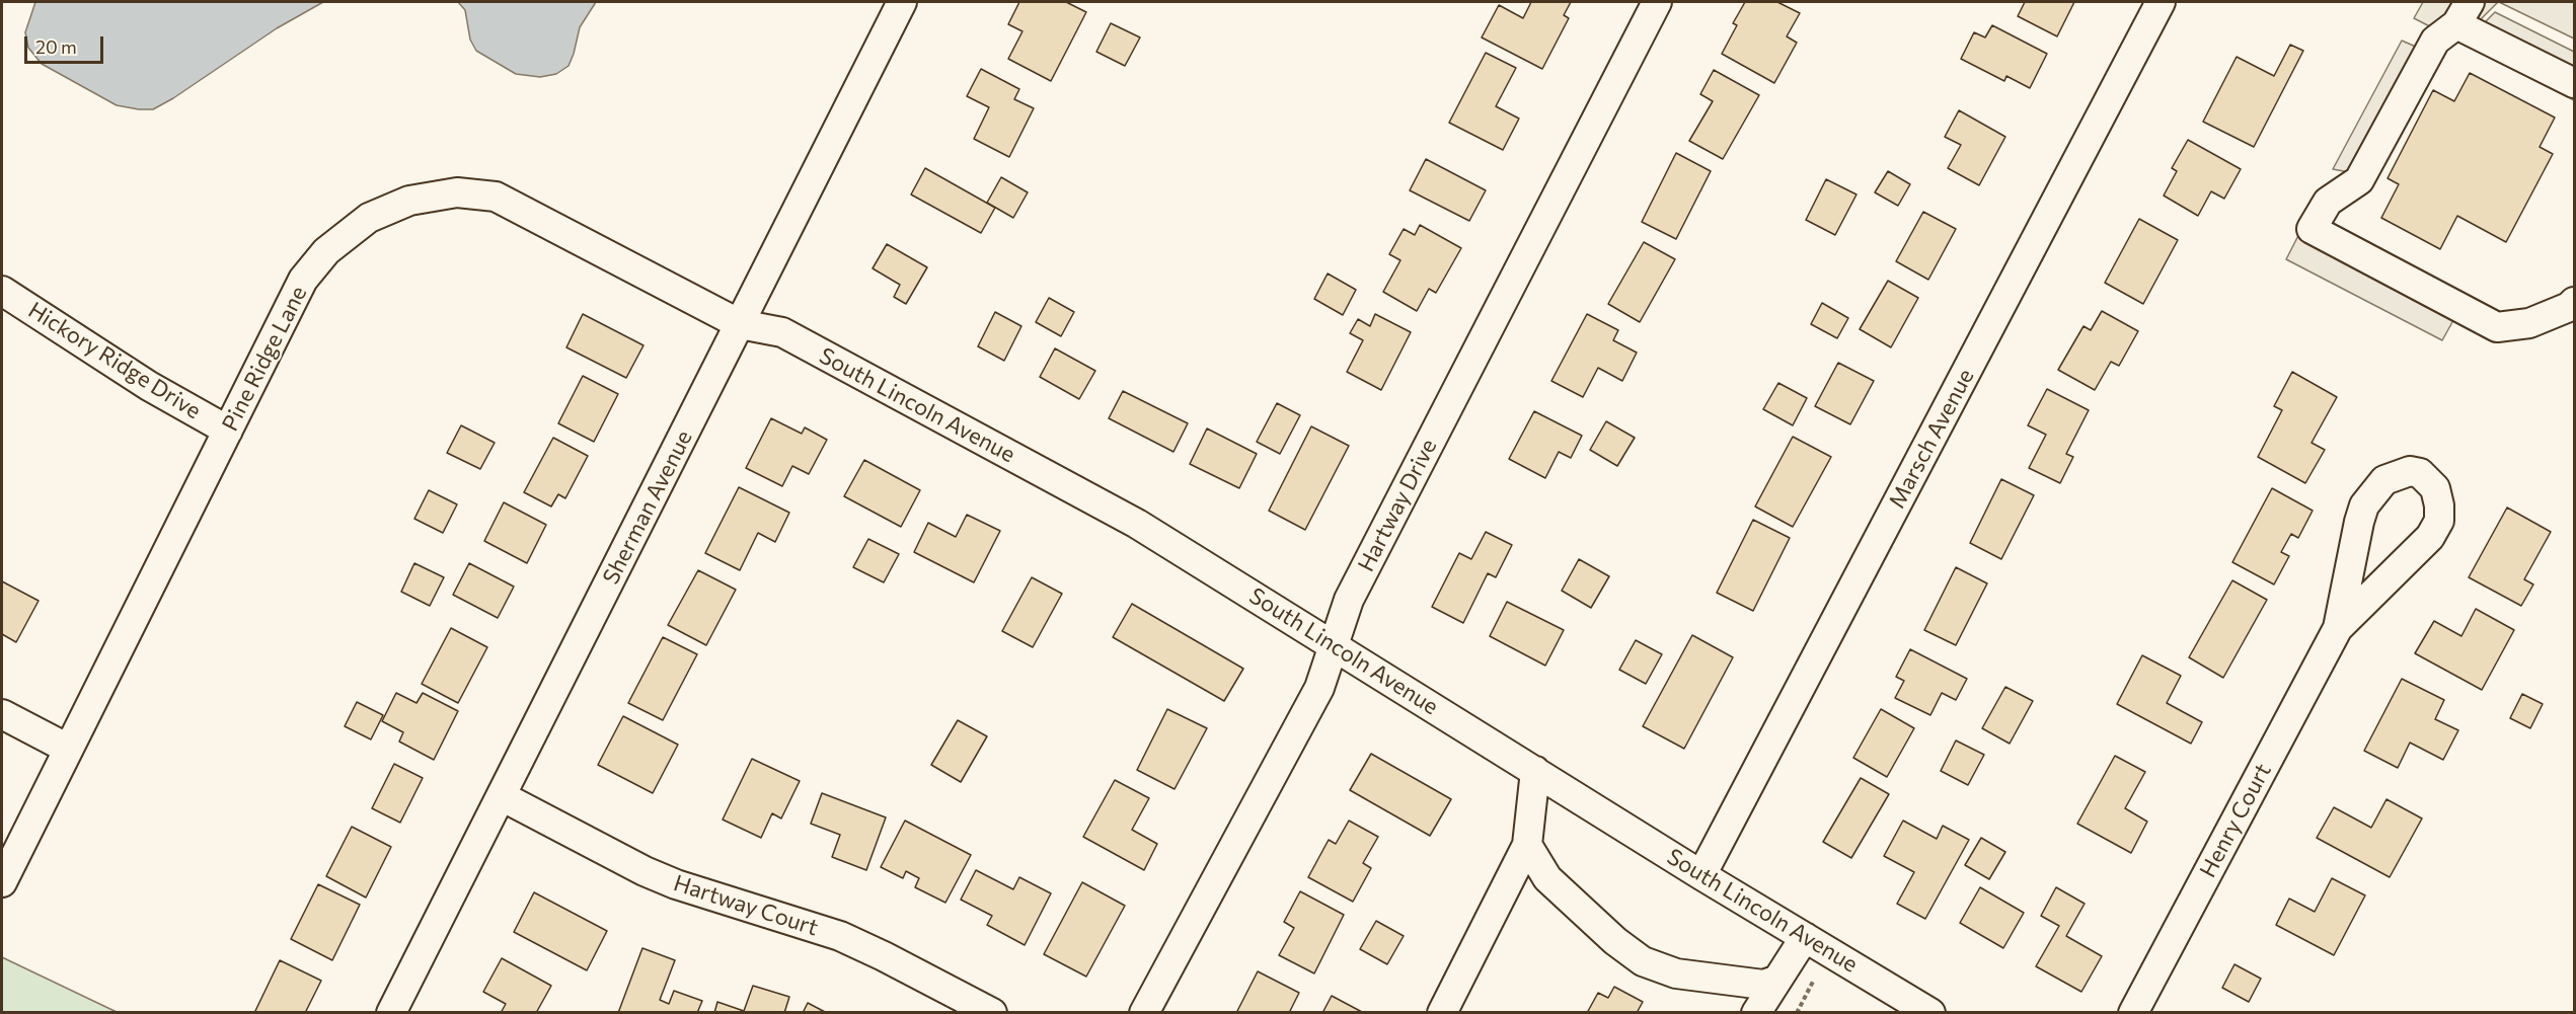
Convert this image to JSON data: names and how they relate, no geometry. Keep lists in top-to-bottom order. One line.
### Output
{"streets":{"street":["Pine Ridge Lane","Hickory Ridge Drive","South Lincoln Avenue","Marsch Avenue","Hartway Drive","Sherman Avenue","Henry Court","Hartway Court"]},"crossings":[["Pine Ridge Lane","Hickory Ridge Drive"],["Pine Ridge Lane","South Lincoln Avenue"],["Pine Ridge Lane","Sherman Avenue"],["South Lincoln Avenue","Marsch Avenue"],["South Lincoln Avenue","Hartway Drive"],["South Lincoln Avenue","Sherman Avenue"],["Sherman Avenue","Hartway Court"]],"scale_bar":"20 m"}
